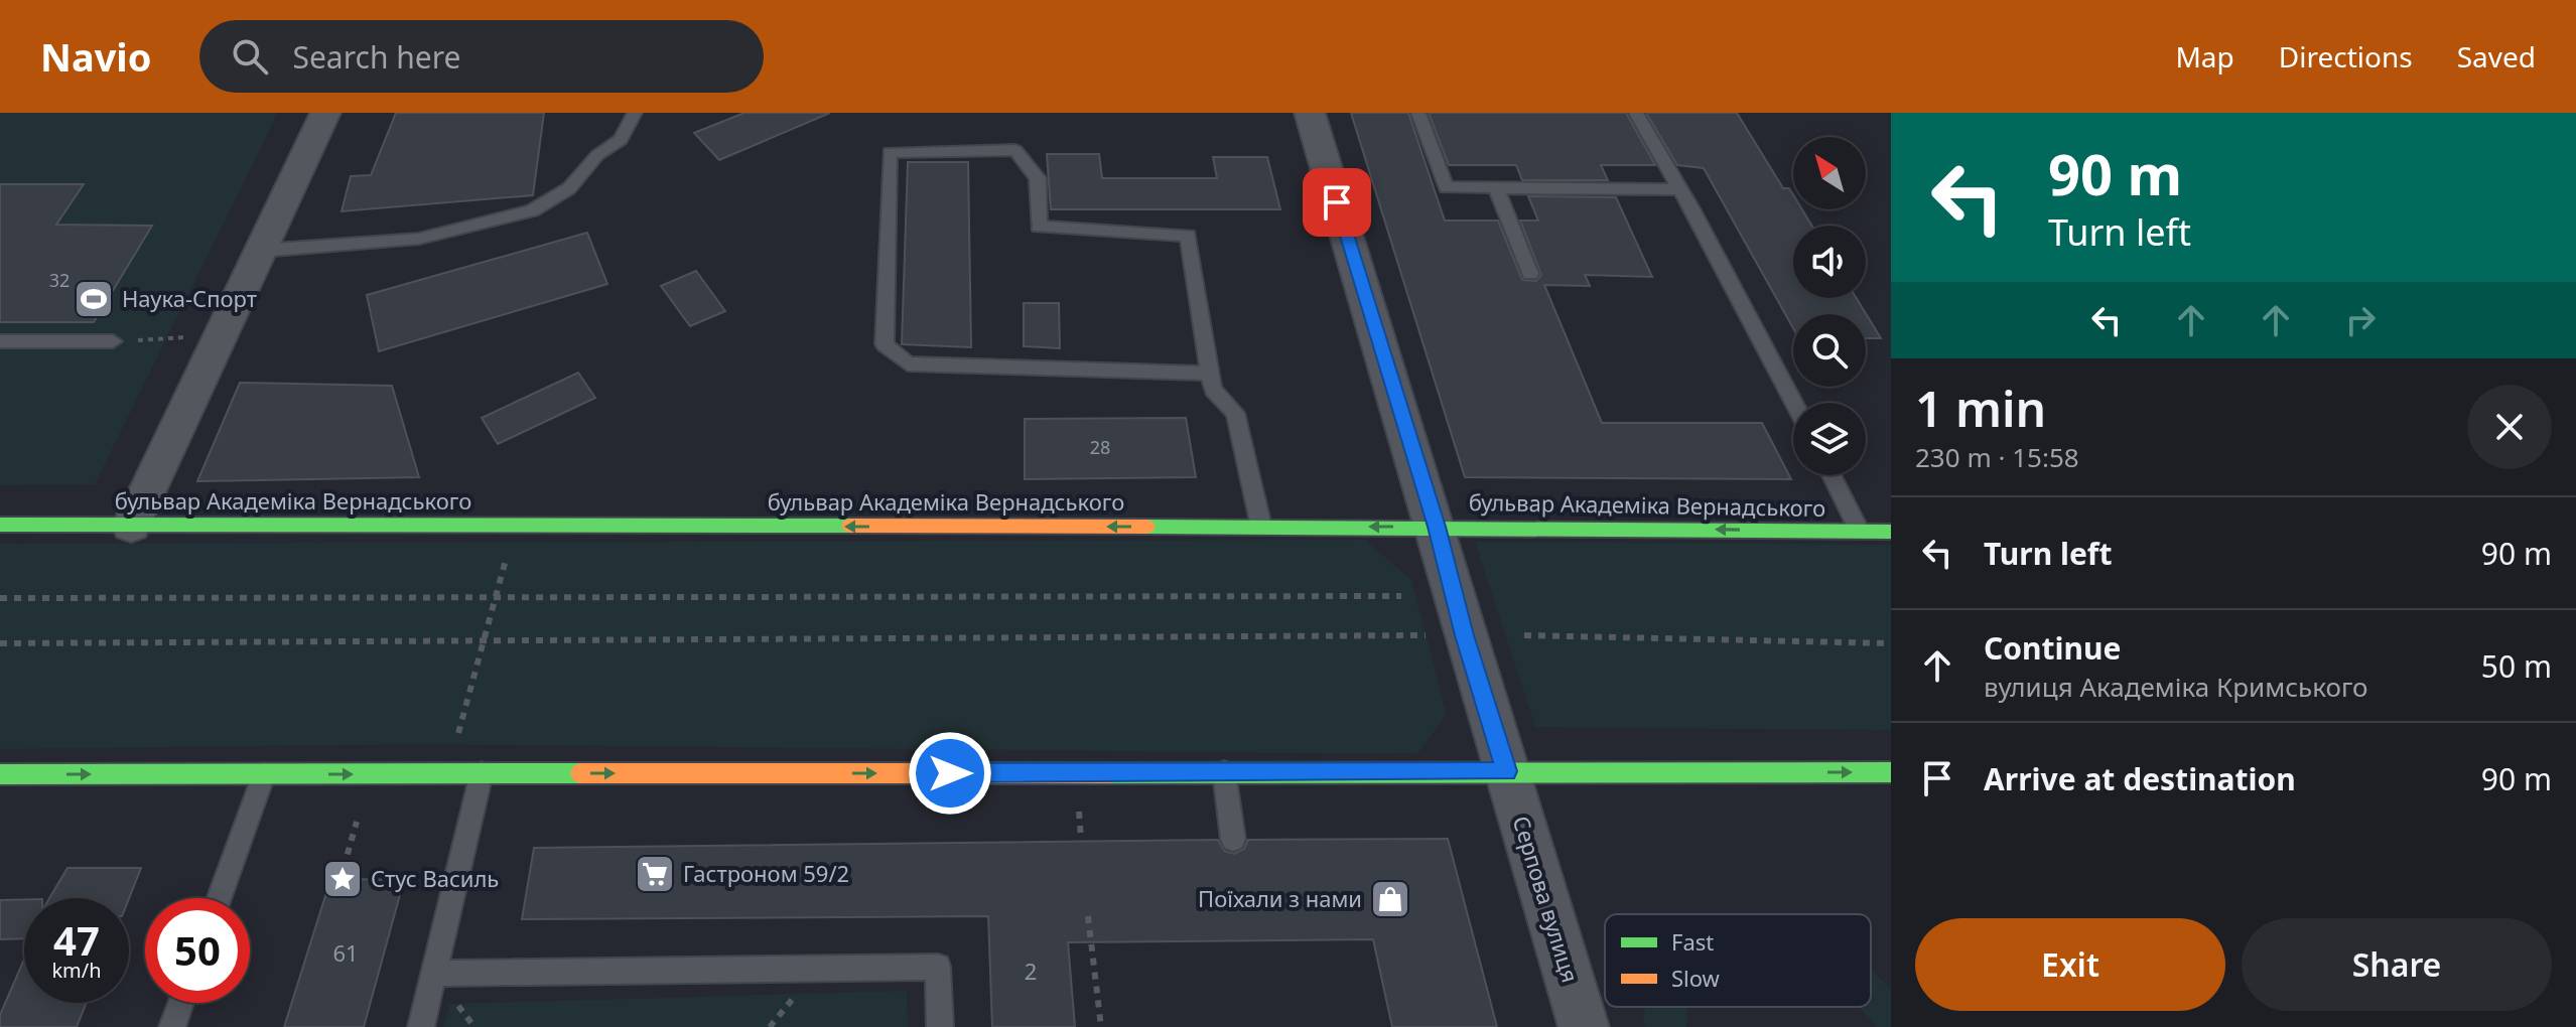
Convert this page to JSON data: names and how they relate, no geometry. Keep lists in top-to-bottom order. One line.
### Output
{"streets":{"main road":["бульвар Академіка Вернадського"],"street":["Серпова вулиця"]},"crossings":[["бульвар Академіка Вернадського","Серпова вулиця"]],"one_way":["бульвар Академіка Вернадського"],"places":{"sports":["Наука-Спорт"],"supermarket":["Гастроном 59/2"],"place":["Стус Василь"],"shop":["Поїхали з нами"]},"house_numbers":["32","28","61","2"],"legend":["Fast","Slow"],"north":"top left","page":{"header":"Navio","search":"Search here","nav":["Map","Directions","Saved"],"turn":["90 m","Turn left"],"heading":["1 min","230 m · 15:58"],"list":[{"name":"Turn left","value":"90 m"},{"name":"Continue","note":"вулиця Академіка Кримського","value":"50 m"},{"name":"Arrive at destination","value":"90 m"}],"speed":"47 km/h","limit":"50","buttons":["Exit","Share"]}}
